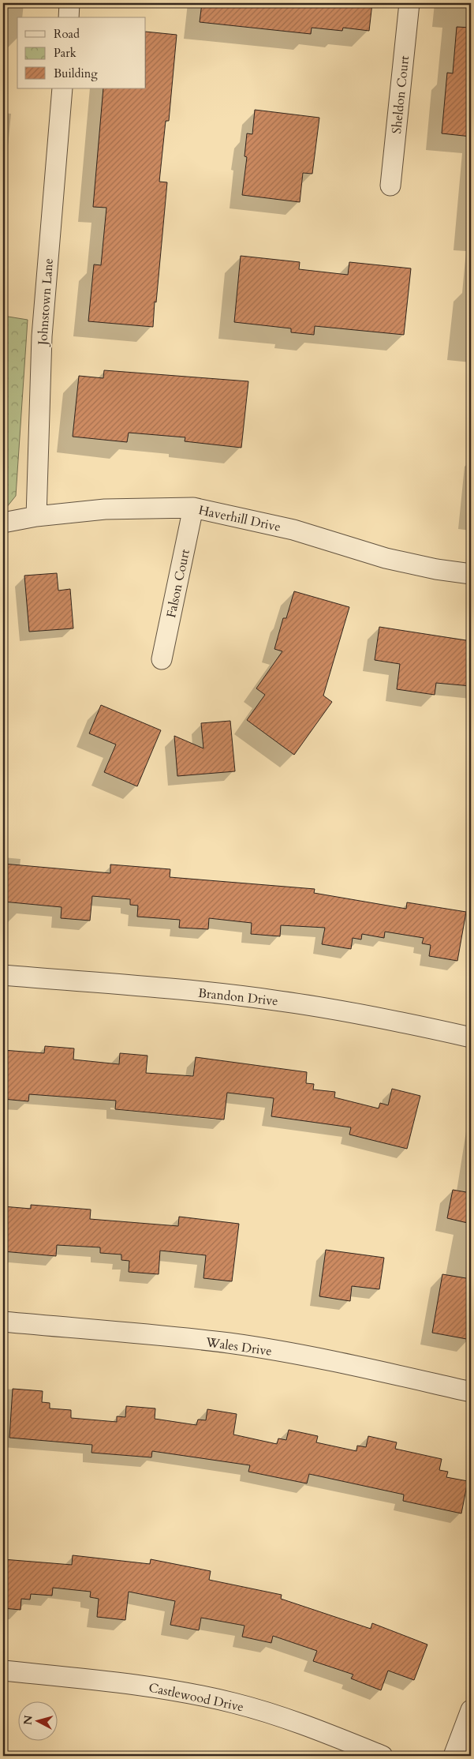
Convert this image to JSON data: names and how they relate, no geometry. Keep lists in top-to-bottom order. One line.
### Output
{"streets":{"street":["Sheldon Court","Johnstown Lane","Haverhill Drive","Falson Court","Brandon Drive","Wales Drive","Castlewood Drive"]},"crossings":[["Johnstown Lane","Haverhill Drive"],["Haverhill Drive","Falson Court"]],"legend":["Road","Park","Building"],"north":"left"}
